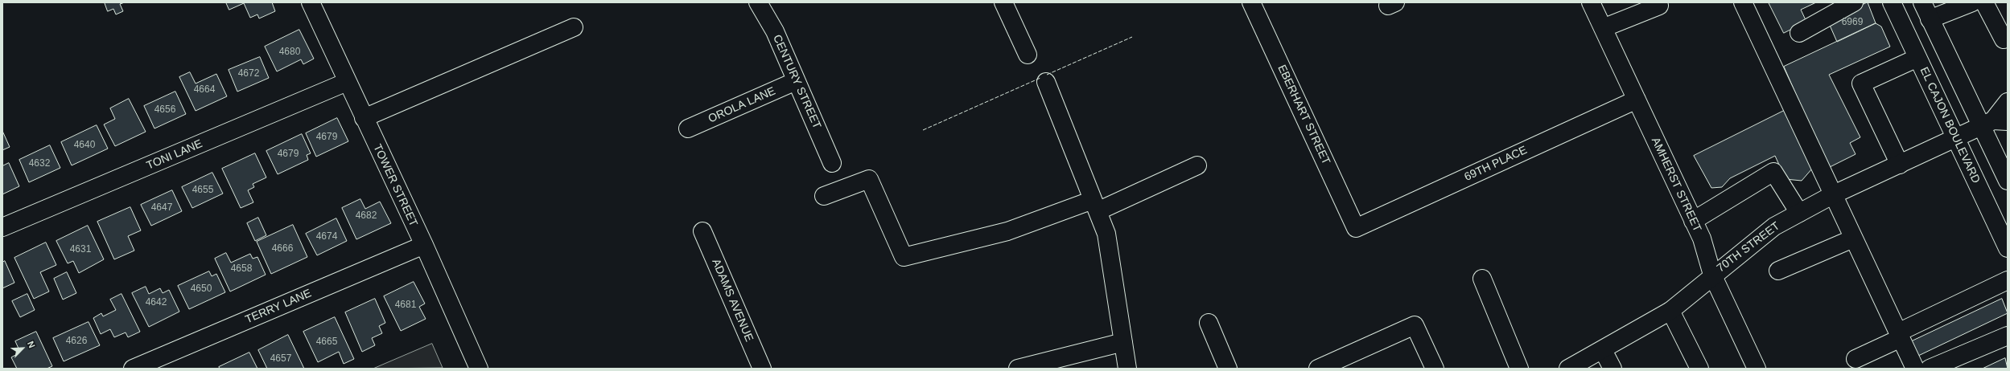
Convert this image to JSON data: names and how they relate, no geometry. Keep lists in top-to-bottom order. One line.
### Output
{"streets":{"street":["CENTURY STREET","OROLA LANE","EBERHART STREET","EL CAJON BOULEVARD","TONI LANE","69TH PLACE","AMHERST STREET","TOWER STREET","70TH STREET","ADAMS AVENUE","TERRY LANE"]},"crossings":[["CENTURY STREET","OROLA LANE"],["EBERHART STREET","69TH PLACE"],["EL CAJON BOULEVARD","70TH STREET"],["TONI LANE","TOWER STREET"],["69TH PLACE","AMHERST STREET"],["AMHERST STREET","70TH STREET"],["TOWER STREET","TERRY LANE"]],"house_numbers":["6969","4680","4672","4664","4656","4679","4640","4679","4632","4655","4647","4682","4674","4666","4631","4658","4650","4642","4681","4626","4665","4657"],"north":"top right"}
